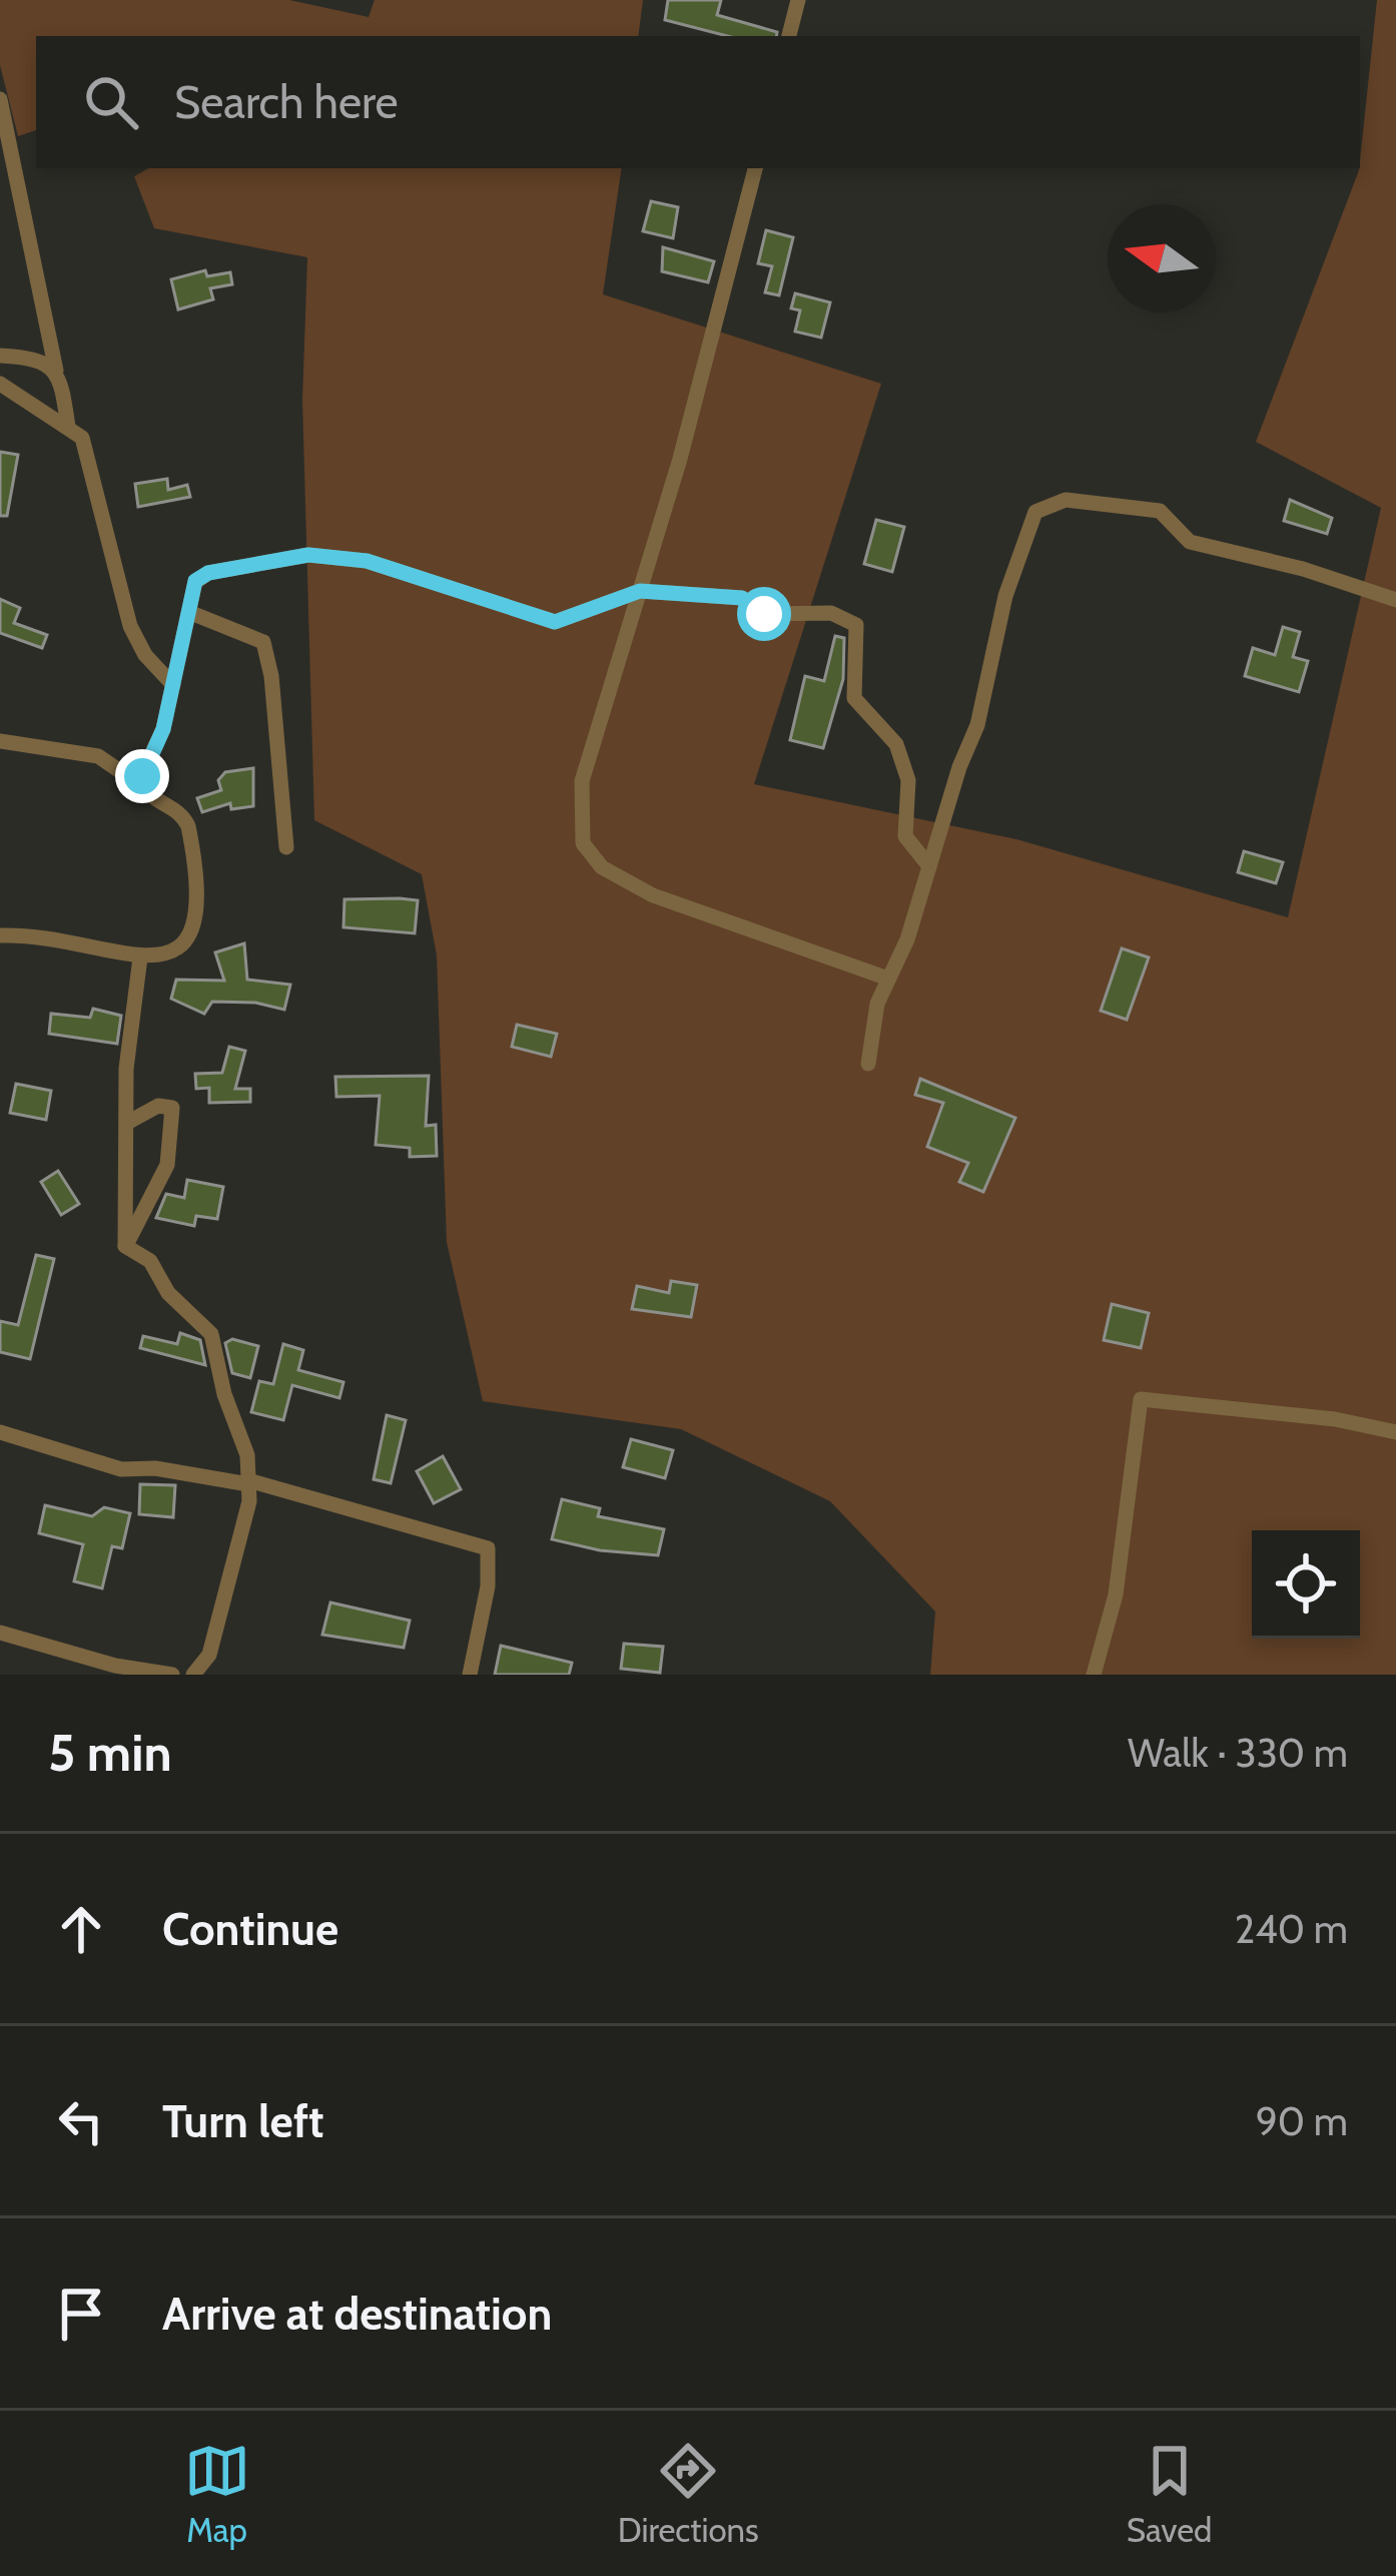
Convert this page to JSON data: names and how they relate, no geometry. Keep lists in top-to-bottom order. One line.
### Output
{"north":"left","page":{"search":"Search here","heading":["5 min","Walk · 330 m"],"list":[["Continue","240 m"],["Turn left","90 m"],"Arrive at destination"],"nav":["Map","Directions","Saved"]}}
